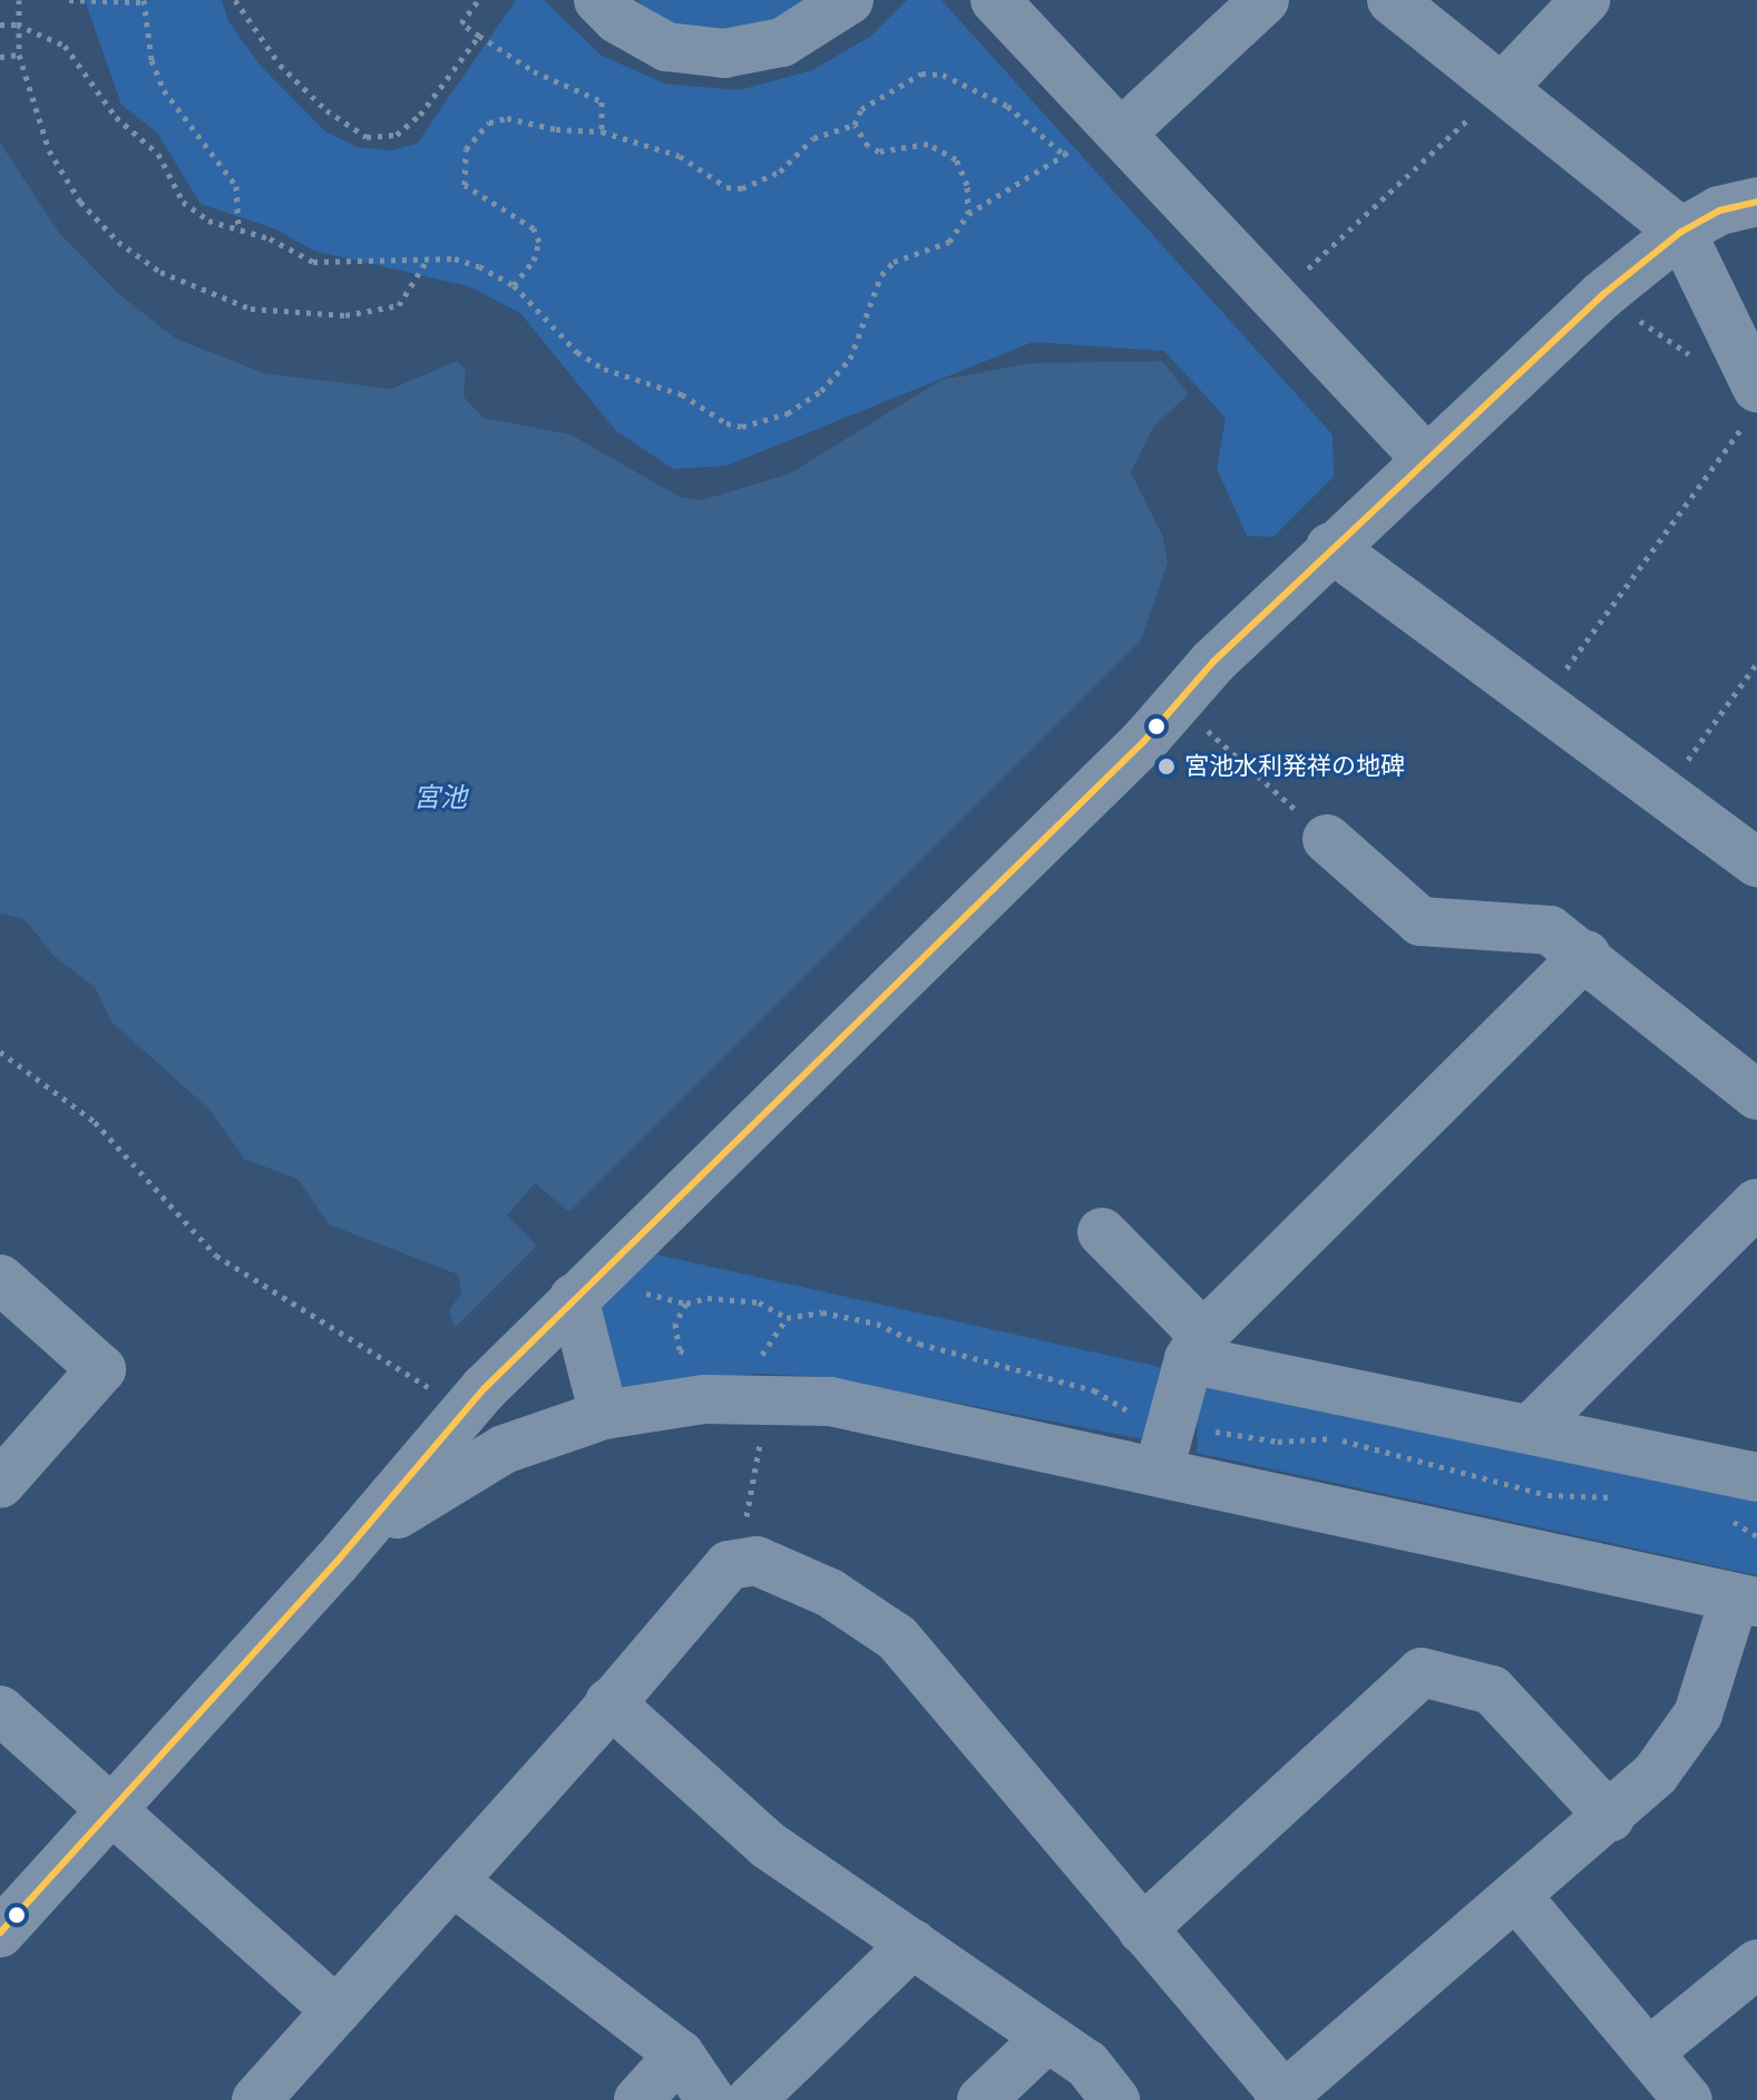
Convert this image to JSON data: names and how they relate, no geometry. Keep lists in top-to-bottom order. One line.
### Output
{"water":["宮池"],"places":["宮池水利発祥の地碑"]}
